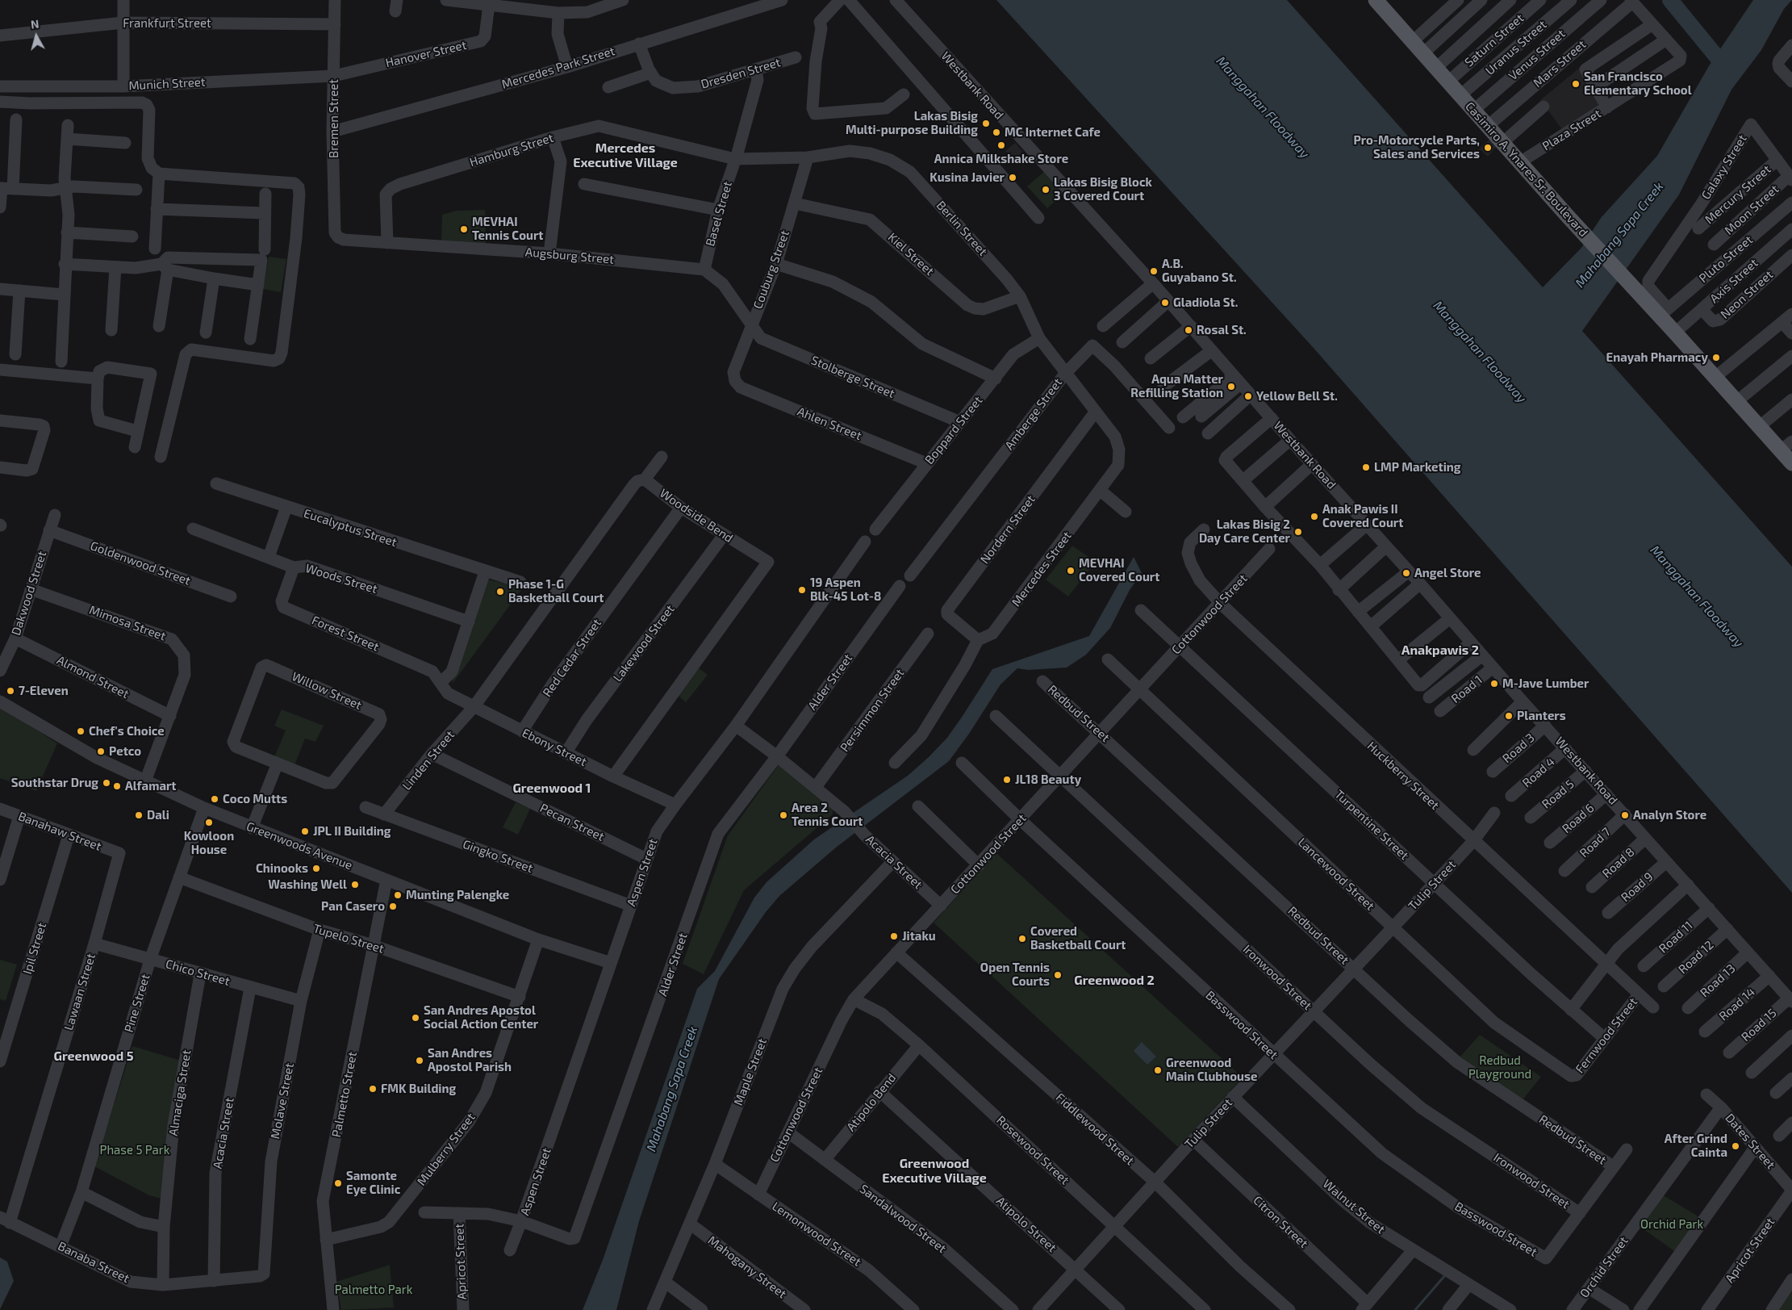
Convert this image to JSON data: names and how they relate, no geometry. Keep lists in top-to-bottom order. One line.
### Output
{"streets":{"main road":["Casimiro A. Ynares Sr. Boulevard"],"street":["Frankfurt Street","Saturn Street","Uranus Street","Hanover Street","Venus Street","Mars Street","Mercedes Park Street","Dresden Street","Munich Street","Westbank Road","Bremen Street","Plaza Street","Hamburg Street","Galaxy Street","Mercury Street","Moon Street","Basel Street","Berlin Street","Kiel Street","Augsburg Street","Pluto Street","Couburg Street","Axis Street","Neon Street","Stolberge Street","Amberge Street","Ahlen Street","Boppard Street","Woodside Bend","Eucalyptus Street","Nordern Street","Goldenwood Street","Mercedes Street","Woods Street","Dakwood Street","Cottonwood Street","Mimosa Street","Forest Street","Lakewood Street","Red Cedar Street","Almond Street","Alder Street","Road 1","Willow Street","Persimmon Street","Redbud Street","Ebony Street","Road 3","Linden Street","Road 4","Huckberry Street","Road 5","Road 6","Pecan Street","Turpentine Street","Banahaw Street","Road 7","Greenwoods Avenue","Gingko Street","Acacia Street","Road 8","Aspen Street","Lancewood Street","Tulip Street","Road 9","Road 11","Tupelo Street","Ipil Street","Road 12","Chico Street","Ironwood Street","Road 13","Lawaan Street","Pine Street","Road 14","Basswood Street","Road 15","Fernwood Street","Maple Street","Almaciga Street","Palmetto Street","Molave Street","Atipolo Bend","Fiddlewood Street","Dates Street","Mulberry Street","Rosewood Street","Walnut Street","Sandalwood Street","Citron Street","Atipolo Street","Lemonwood Street","Apricot Street","Banaba Street","Mahogany Street","Orchid Street"]},"crossings":[["Frankfurt Street","Bremen Street"],["Saturn Street","Casimiro A. Ynares Sr. Boulevard"],["Uranus Street","Casimiro A. Ynares Sr. Boulevard"],["Hanover Street","Munich Street"],["Hanover Street","Bremen Street"],["Venus Street","Casimiro A. Ynares Sr. Boulevard"],["Mars Street","Casimiro A. Ynares Sr. Boulevard"],["Mercedes Park Street","Dresden Street"],["Mercedes Park Street","Bremen Street"],["Dresden Street","Basel Street"],["Munich Street","Bremen Street"],["Westbank Road","Road 1"],["Westbank Road","Road 3"],["Westbank Road","Road 4"],["Westbank Road","Road 5"],["Westbank Road","Road 6"],["Westbank Road","Road 7"],["Westbank Road","Road 8"],["Westbank Road","Road 9"],["Westbank Road","Road 11"],["Westbank Road","Road 12"],["Westbank Road","Road 13"],["Westbank Road","Road 14"],["Westbank Road","Road 15"],["Bremen Street","Augsburg Street"],["Plaza Street","Casimiro A. Ynares Sr. Boulevard"],["Hamburg Street","Basel Street"],["Hamburg Street","Berlin Street"],["Hamburg Street","Augsburg Street"],["Galaxy Street","Casimiro A. Ynares Sr. Boulevard"],["Galaxy Street","Mercury Street"],["Galaxy Street","Pluto Street"],["Casimiro A. Ynares Sr. Boulevard","Pluto Street"],["Casimiro A. Ynares Sr. Boulevard","Axis Street"],["Basel Street","Berlin Street"],["Basel Street","Augsburg Street"],["Berlin Street","Kiel Street"],["Berlin Street","Couburg Street"],["Berlin Street","Amberge Street"],["Berlin Street","Boppard Street"],["Berlin Street","Nordern Street"],["Berlin Street","Mercedes Street"],["Kiel Street","Couburg Street"],["Couburg Street","Stolberge Street"],["Couburg Street","Ahlen Street"],["Axis Street","Neon Street"],["Stolberge Street","Boppard Street"],["Ahlen Street","Boppard Street"],["Woodside Bend","Lakewood Street"],["Woodside Bend","Red Cedar Street"],["Woodside Bend","Ebony Street"],["Nordern Street","Mercedes Street"],["Goldenwood Street","Dakwood Street"],["Woods Street","Forest Street"],["Dakwood Street","Mimosa Street"],["Dakwood Street","Almond Street"],["Cottonwood Street","Redbud Street"],["Cottonwood Street","Huckberry Street"],["Cottonwood Street","Turpentine Street"],["Cottonwood Street","Acacia Street"],["Cottonwood Street","Lancewood Street"],["Cottonwood Street","Ironwood Street"],["Cottonwood Street","Basswood Street"],["Cottonwood Street","Fiddlewood Street"],["Cottonwood Street","Rosewood Street"],["Cottonwood Street","Sandalwood Street"],["Cottonwood Street","Lemonwood Street"],["Mimosa Street","Almond Street"],["Mimosa Street","Greenwoods Avenue"],["Forest Street","Ebony Street"],["Lakewood Street","Ebony Street"],["Red Cedar Street","Ebony Street"],["Alder Street","Acacia Street"],["Alder Street","Aspen Street"],["Alder Street","Apricot Street"],["Persimmon Street","Acacia Street"],["Redbud Street","Tulip Street"],["Ebony Street","Linden Street"],["Ebony Street","Aspen Street"],["Linden Street","Pecan Street"],["Linden Street","Gingko Street"],["Huckberry Street","Tulip Street"],["Huckberry Street","Fernwood Street"],["Pecan Street","Aspen Street"],["Turpentine Street","Tulip Street"],["Turpentine Street","Fernwood Street"],["Banahaw Street","Ipil Street"],["Banahaw Street","Lawaan Street"],["Greenwoods Avenue","Aspen Street"],["Greenwoods Avenue","Pine Street"],["Greenwoods Avenue","Palmetto Street"],["Greenwoods Avenue","Mulberry Street"],["Gingko Street","Aspen Street"],["Acacia Street","Aspen Street"],["Acacia Street","Chico Street"],["Acacia Street","Maple Street"],["Acacia Street","Banaba Street"],["Lancewood Street","Tulip Street"],["Lancewood Street","Fernwood Street"],["Tulip Street","Ironwood Street"],["Tulip Street","Basswood Street"],["Tulip Street","Fiddlewood Street"],["Tulip Street","Rosewood Street"],["Tulip Street","Walnut Street"],["Tulip Street","Citron Street"],["Tulip Street","Atipolo Street"],["Tupelo Street","Pine Street"],["Tupelo Street","Palmetto Street"],["Tupelo Street","Molave Street"],["Tupelo Street","Mulberry Street"],["Chico Street","Lawaan Street"],["Chico Street","Pine Street"],["Chico Street","Almaciga Street"],["Chico Street","Molave Street"],["Ironwood Street","Basswood Street"],["Lawaan Street","Banaba Street"],["Pine Street","Banaba Street"],["Maple Street","Lemonwood Street"],["Maple Street","Mahogany Street"],["Almaciga Street","Banaba Street"],["Palmetto Street","Mulberry Street"],["Molave Street","Banaba Street"],["Atipolo Bend","Rosewood Street"],["Atipolo Bend","Sandalwood Street"],["Atipolo Bend","Atipolo Street"],["Dates Street","Apricot Street"],["Dates Street","Orchid Street"]],"districts":["Mercedes Executive Village","Anakpawis 2","Greenwood 1","Greenwood 2","Greenwood 5","Greenwood Executive Village"],"water":["Manggahan Floodway","Mahabang Sapa Creek"],"parks":["Redbud Playground","Phase 5 Park","Orchid Park","Palmetto Park"],"places":["San Francisco Elementary School","Lakas Bisig Multi-purpose Building","MC Internet Cafe","Annica Milkshake Store","Pro-Motorcycle Parts, Sales and Services","Kusina Javier","Lakas Bisig Block 3 Covered Court","MEVHAI Tennis Court","A.B. Guyabano St.","Gladiola St.","Rosal St.","Enayah Pharmacy","Aqua Matter Refilling Station","Yellow Bell St.","LMP Marketing","Anak Pawis II Covered Court","Lakas Bisig 2 Day Care Center","MEVHAI Covered Court","Angel Store","19 Aspen Blk-45 Lot-8","Phase 1-G Basketball Court","M-Jave Lumber","7-Eleven","Planters","Chef's Choice","Petco","JL18 Beauty","Southstar Drug","Alfamart","Coco Mutts","Dali","Area 2 Tennis Court","Analyn Store","Kowloon House","JPL II Building","Chinooks","Washing Well","Munting Palengke","Pan Casero","Jitaku","Covered Basketball Court","Open Tennis Courts","San Andres Apostol Social Action Center","San Andres Apostol Parish","Greenwood Main Clubhouse","FMK Building","After Grind Cainta","Samonte Eye Clinic"],"north":"top"}
